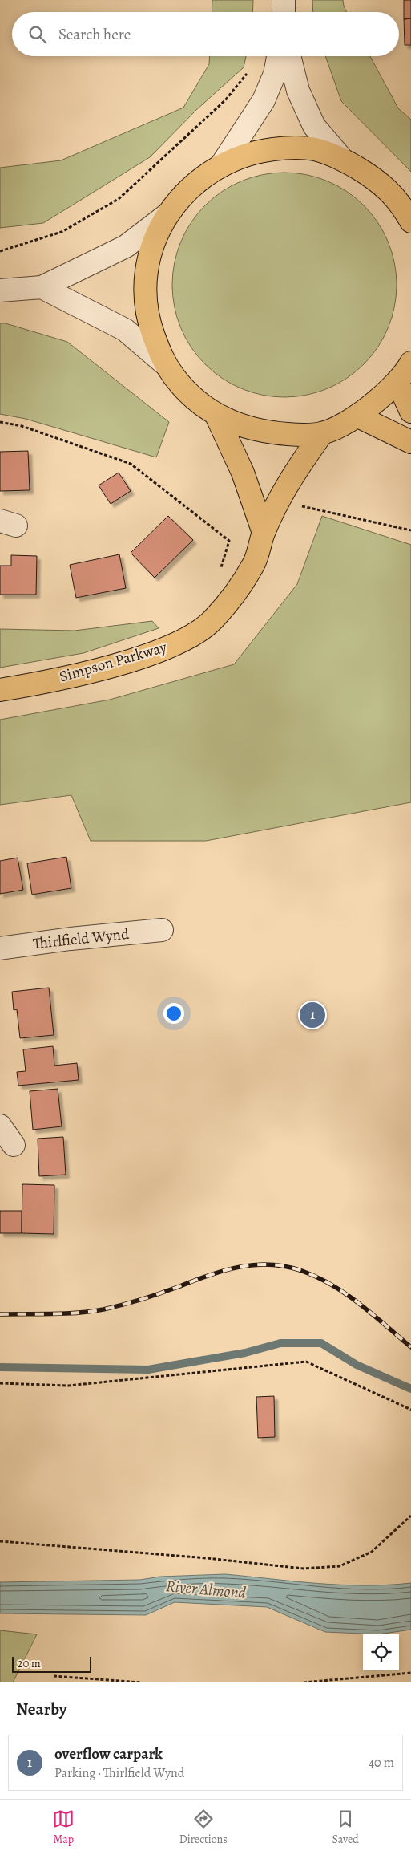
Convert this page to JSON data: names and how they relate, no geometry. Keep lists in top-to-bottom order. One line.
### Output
{"streets":{"main road":["Simpson Parkway"],"street":["Thirlfield Wynd"]},"water":["River Almond"],"scale_bar":"20 m","page":{"search":"Search here","pins":"1","scale":"20 m","heading":"Nearby","list":[{"mark":"1","name":"overflow carpark","note":"Parking · Thirlfield Wynd","value":"40 m"}],"nav":["Map","Directions","Saved"]}}
